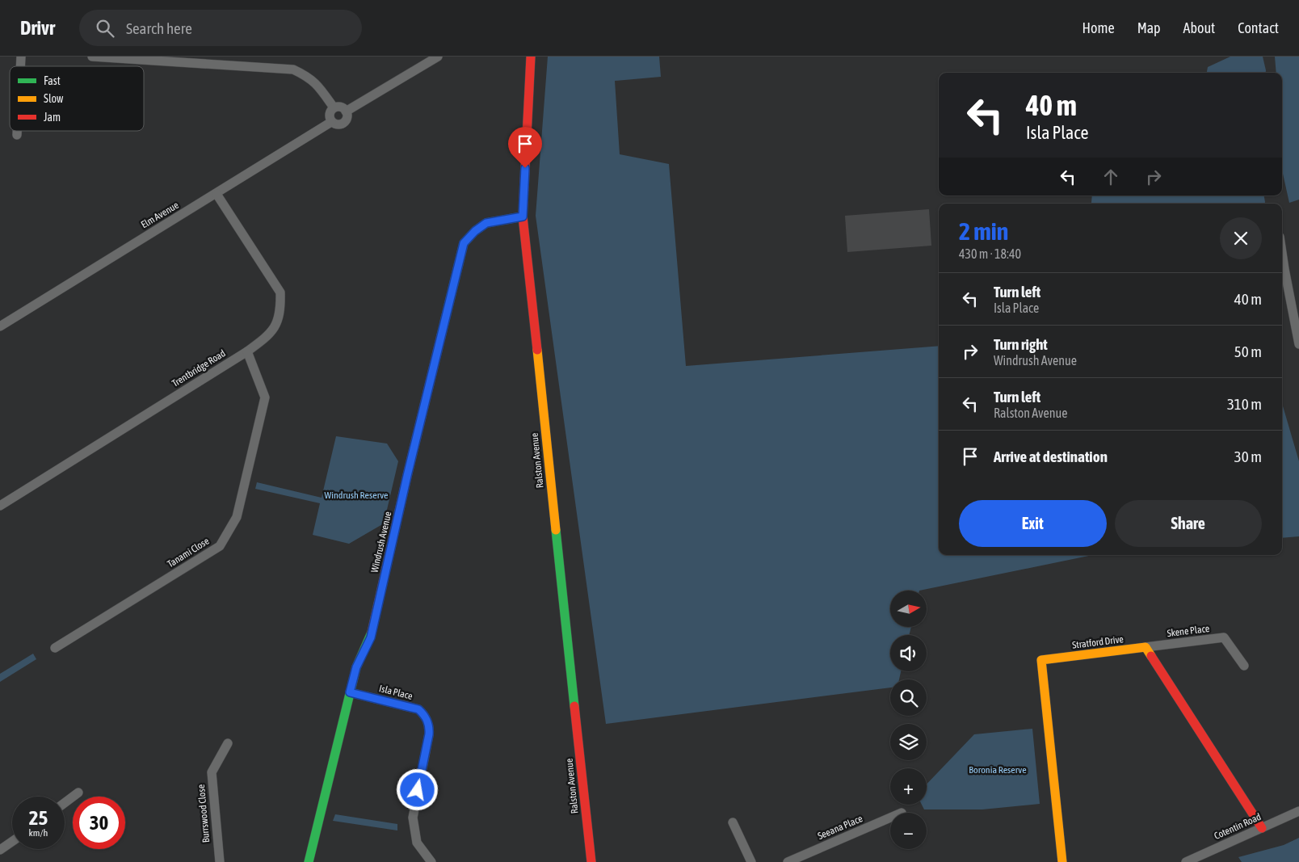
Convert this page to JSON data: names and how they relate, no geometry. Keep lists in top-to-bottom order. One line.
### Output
{"streets":{"street":["Elm Avenue","Trentbridge Road","Ralston Avenue","Windrush Avenue","Tanami Close","Skene Place","Stratford Drive","Isla Place","Burrswood Close","Cotentin Road","Seeana Place"]},"crossings":[["Elm Avenue","Trentbridge Road"],["Trentbridge Road","Tanami Close"],["Ralston Avenue","Windrush Avenue"],["Windrush Avenue","Isla Place"],["Skene Place","Stratford Drive"]],"parks":["Windrush Reserve","Boronia Reserve"],"legend":["Fast","Slow","Jam"],"north":"right","page":{"header":"Drivr","search":"Search here","nav":["Home","Map","About","Contact"],"turn":["40 m","Isla Place"],"heading":["2 min","430 m · 18:40"],"list":[{"name":"Turn left","note":"Isla Place","value":"40 m"},{"name":"Turn right","note":"Windrush Avenue","value":"50 m"},{"name":"Turn left","note":"Ralston Avenue","value":"310 m"},{"name":"Arrive at destination","value":"30 m"}],"buttons":["Exit","Share"],"map_buttons":["+","−"],"speed":"25 km/h","limit":"30"}}
